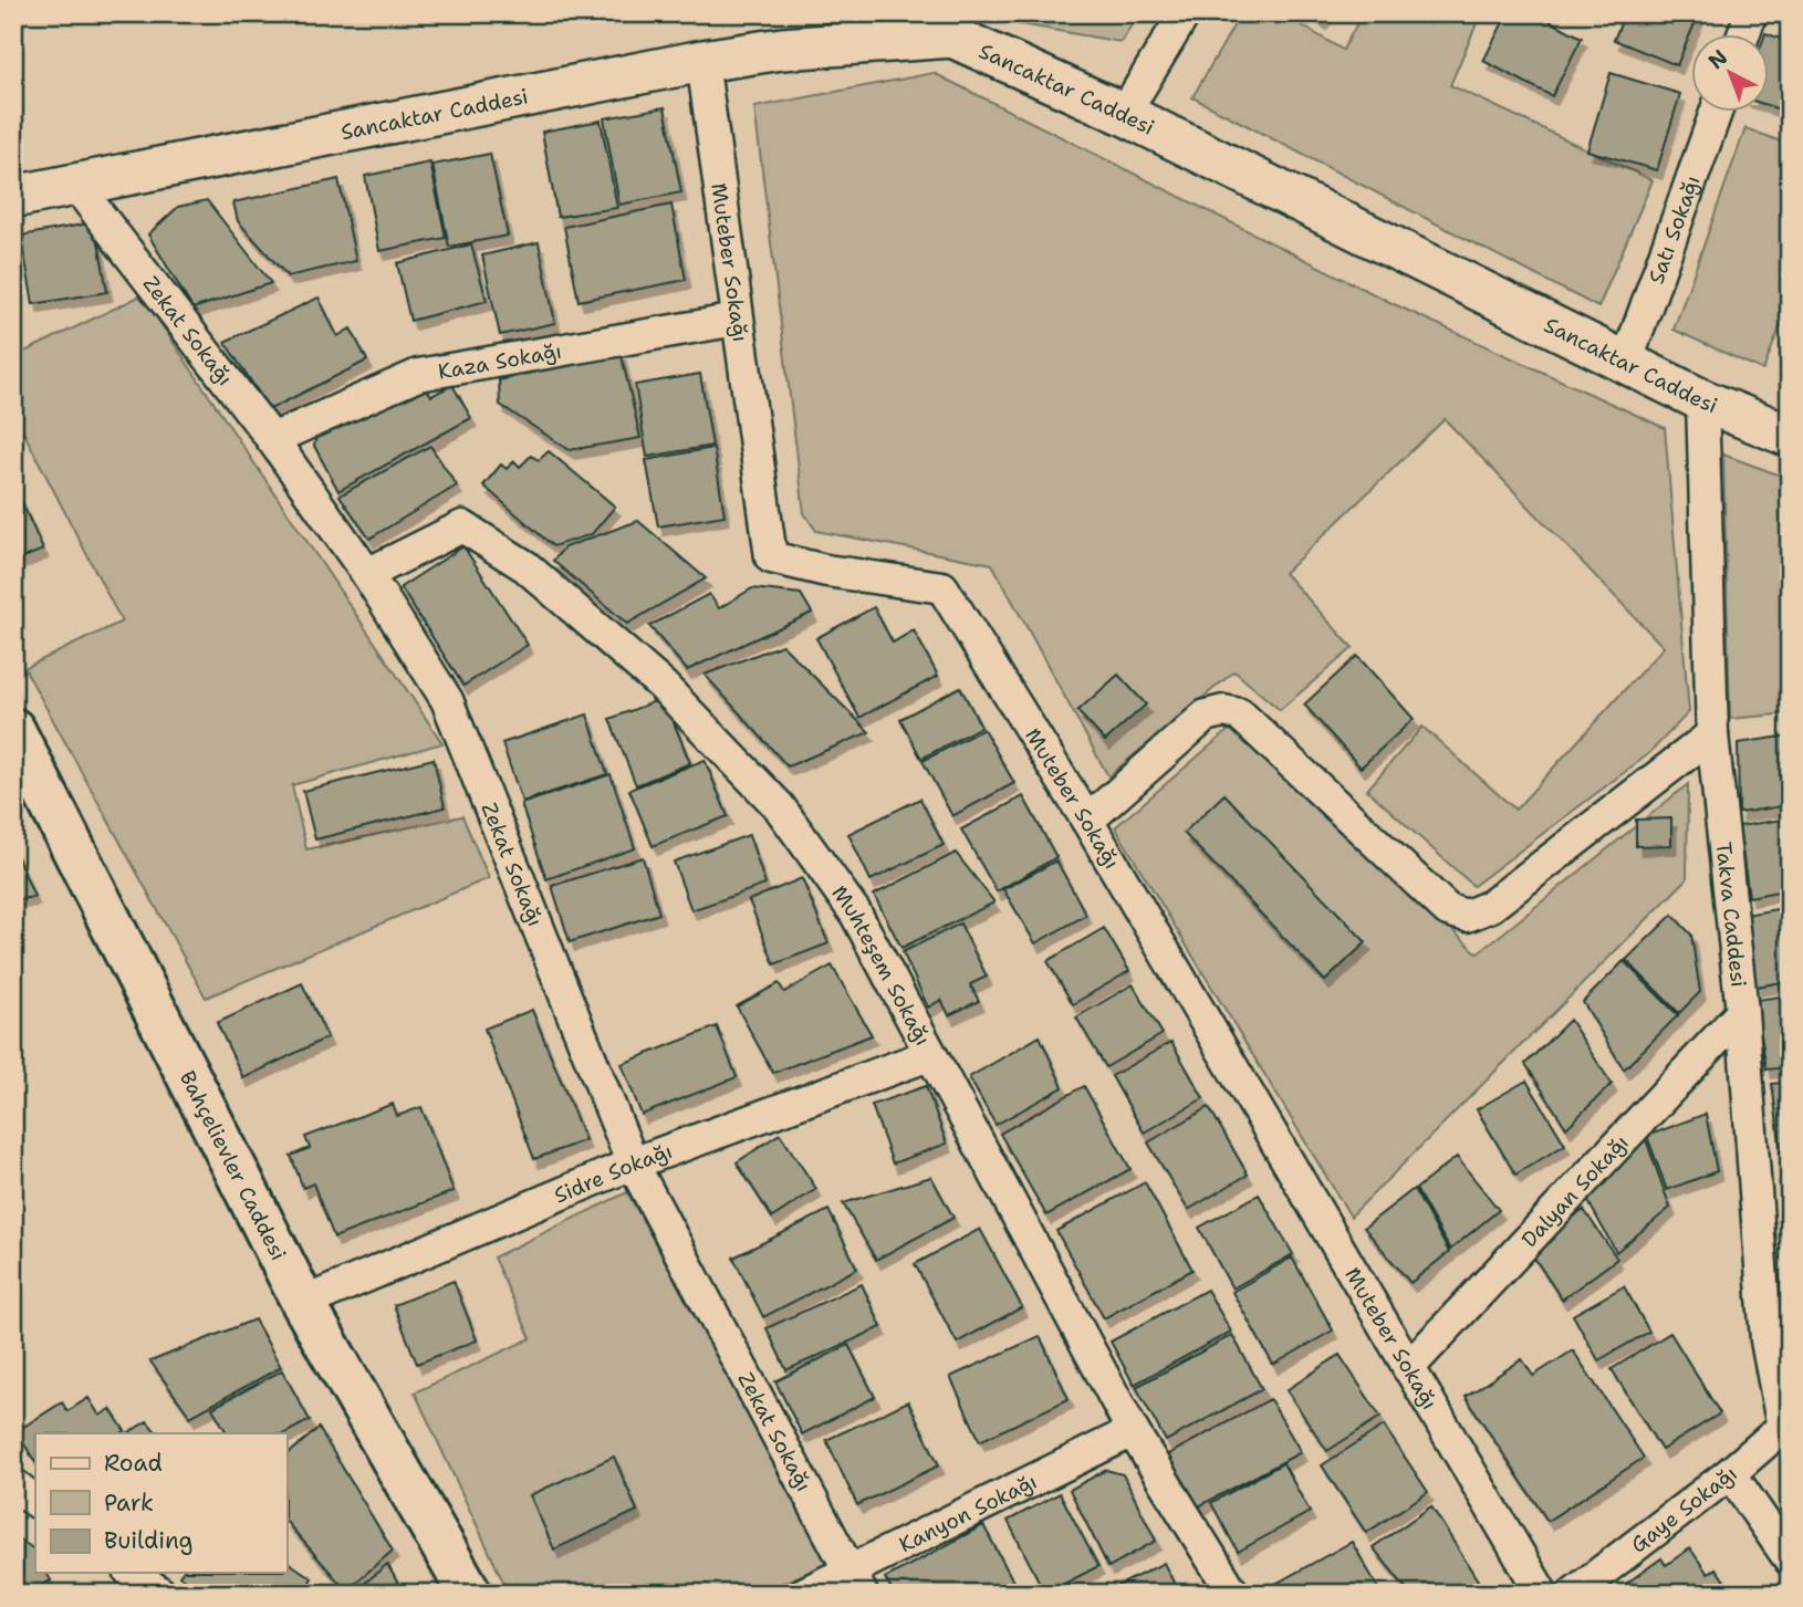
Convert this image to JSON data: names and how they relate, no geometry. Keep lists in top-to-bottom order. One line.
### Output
{"streets":{"main road":["Bahçelievler Caddesi"],"street":["Sancaktar Caddesi","Satı Sokağı","Muteber Sokağı","Zekat Sokağı","Kaza Sokağı","Takva Caddesi","Muhteşem Sokağı","Sidre Sokağı","Dalyan Sokağı","Gaye Sokağı","Kanyon Sokağı"]},"crossings":[["Sancaktar Caddesi","Satı Sokağı"],["Sancaktar Caddesi","Muteber Sokağı"],["Sancaktar Caddesi","Zekat Sokağı"],["Sancaktar Caddesi","Takva Caddesi"],["Muteber Sokağı","Kaza Sokağı"],["Muteber Sokağı","Dalyan Sokağı"],["Zekat Sokağı","Kaza Sokağı"],["Zekat Sokağı","Muhteşem Sokağı"],["Zekat Sokağı","Sidre Sokağı"],["Zekat Sokağı","Kanyon Sokağı"],["Takva Caddesi","Dalyan Sokağı"],["Takva Caddesi","Gaye Sokağı"],["Muhteşem Sokağı","Sidre Sokağı"],["Muhteşem Sokağı","Kanyon Sokağı"],["Bahçelievler Caddesi","Sidre Sokağı"]],"legend":["Road","Park","Building"],"north":"top left"}
